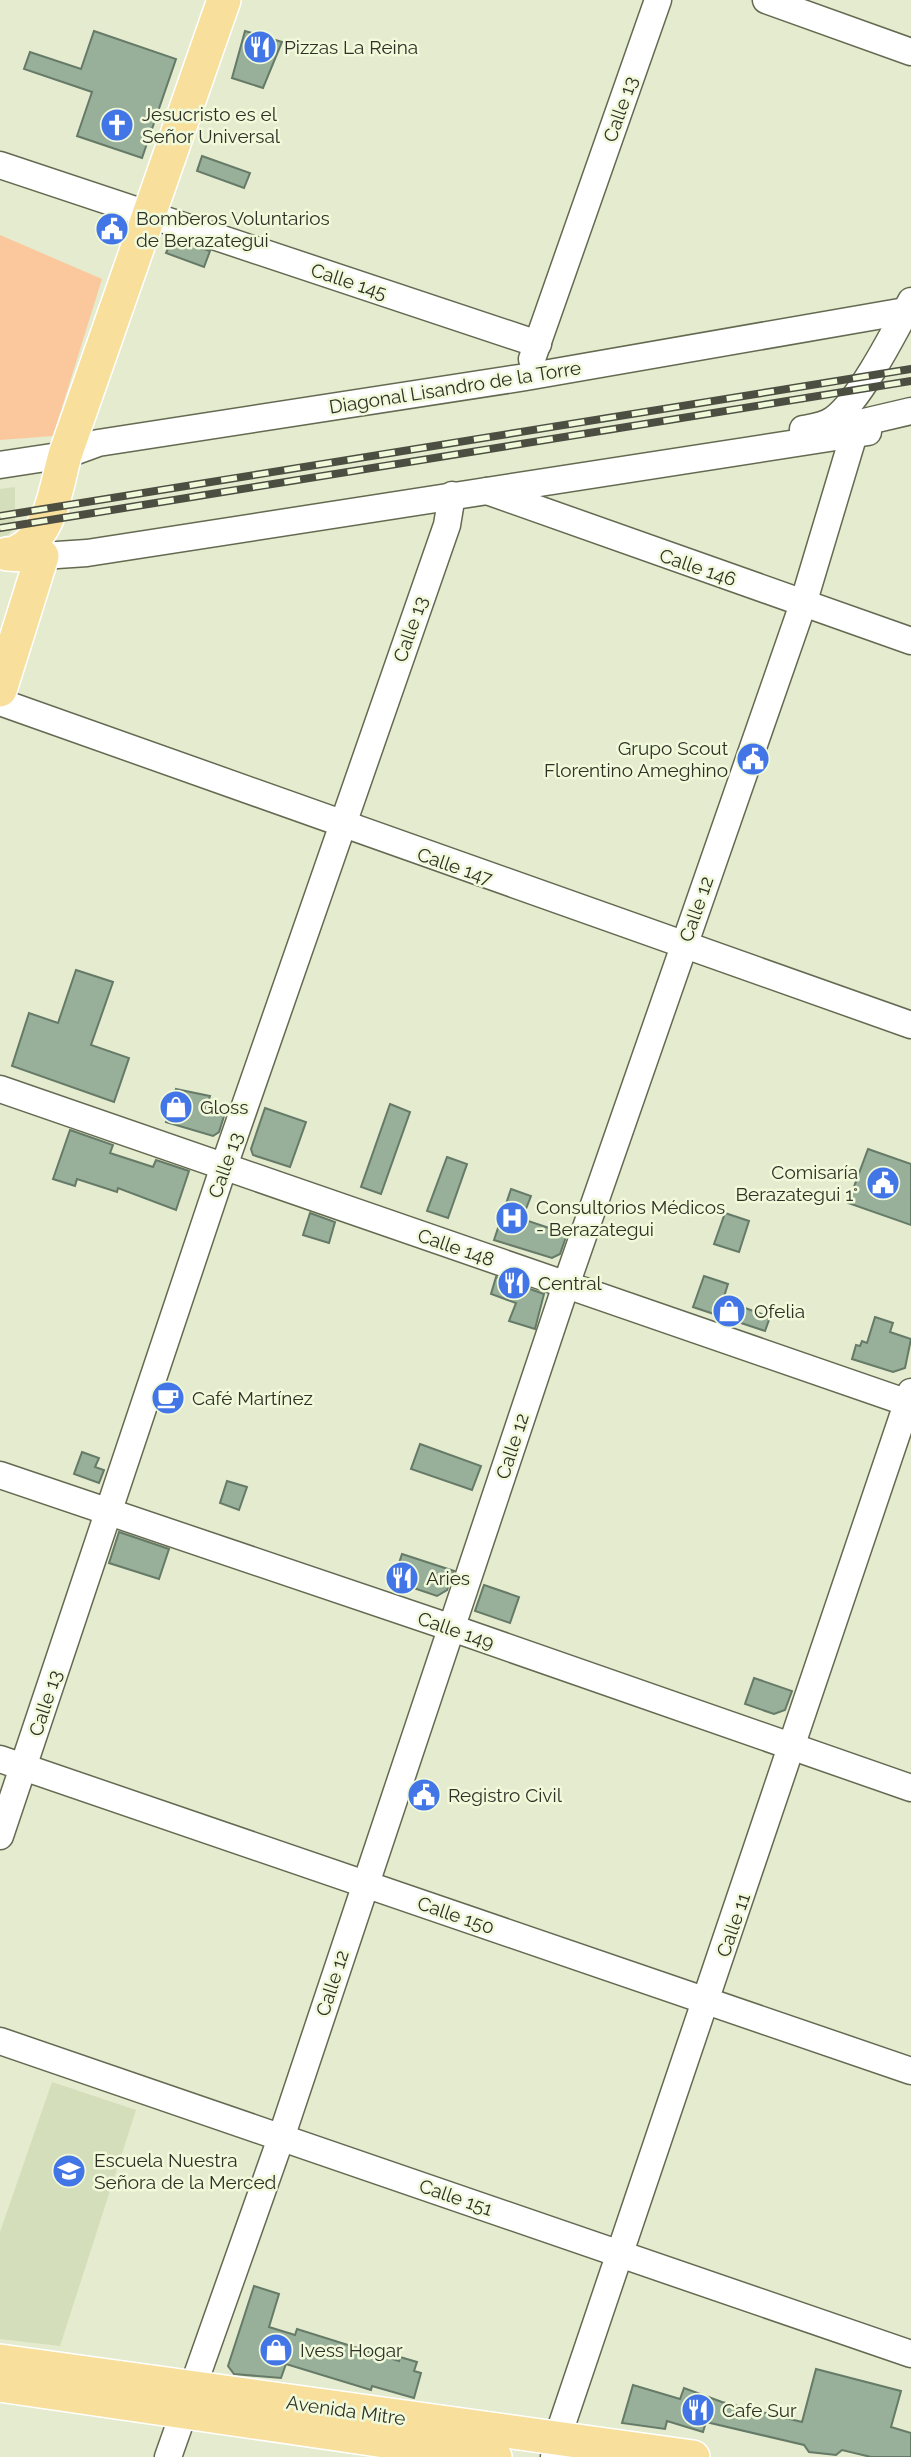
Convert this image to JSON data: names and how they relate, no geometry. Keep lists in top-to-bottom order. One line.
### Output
{"streets":{"main road":["Avenida Mitre"],"street":["Calle 13","Calle 145","Diagonal Lisandro de la Torre","Calle 146","Calle 147","Calle 12","Calle 148","Calle 149","Calle 150","Calle 11","Calle 151"]},"crossings":[["Calle 13","Calle 145"],["Calle 13","Diagonal Lisandro de la Torre"],["Calle 13","Calle 147"],["Calle 13","Calle 148"],["Calle 13","Calle 149"],["Calle 13","Calle 150"],["Calle 146","Calle 12"],["Calle 147","Calle 12"],["Calle 12","Calle 148"],["Calle 12","Calle 149"],["Calle 12","Calle 150"],["Calle 12","Calle 151"],["Calle 12","Avenida Mitre"],["Calle 148","Calle 11"],["Calle 149","Calle 11"],["Calle 150","Calle 11"],["Calle 11","Calle 151"],["Calle 11","Avenida Mitre"]],"places":{"restaurant":["Pizzas La Reina","Central","Aries","Cafe Sur"],"church":["Jesucristo es el Señor Universal"],"public building":["Bomberos Voluntarios de Berazategui","Grupo Scout Florentino Ameghino","Comisaría Berazategui 1°","Registro Civil"],"shop":["Gloss","Ofelia","Ivess Hogar"],"hospital":["Consultorios Médicos - Berazategui"],"cafe":["Café Martínez"],"school or university":["Escuela Nuestra Señora de la Merced"]}}
